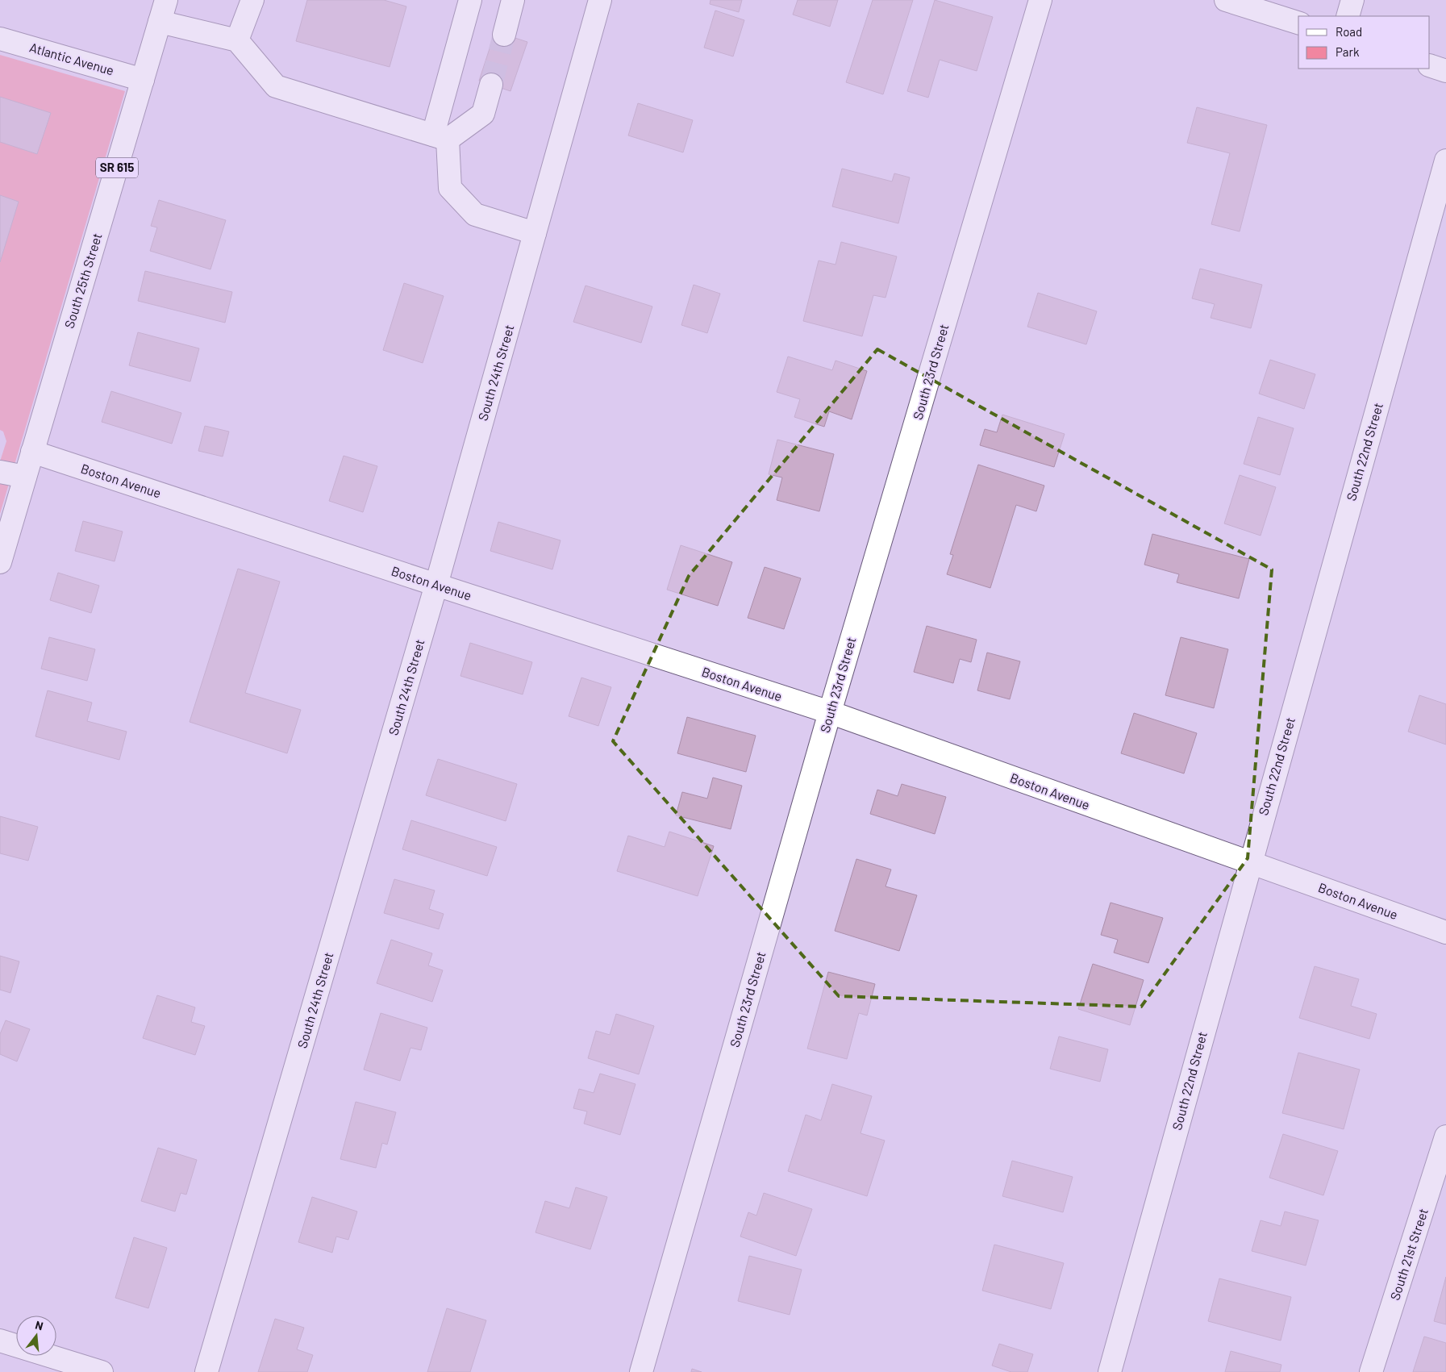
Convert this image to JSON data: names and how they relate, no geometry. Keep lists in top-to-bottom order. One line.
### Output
{"streets":{"street":["Atlantic Avenue","SR 615","South 25th Street","South 23rd Street","South 24th Street","South 22nd Street","Boston Avenue","South 21st Street"]},"crossings":[["Atlantic Avenue","South 25th Street"],["South 25th Street","Boston Avenue"],["South 23rd Street","Boston Avenue"],["South 24th Street","Boston Avenue"],["South 22nd Street","Boston Avenue"]],"legend":["Road","Park"],"north":"top"}
